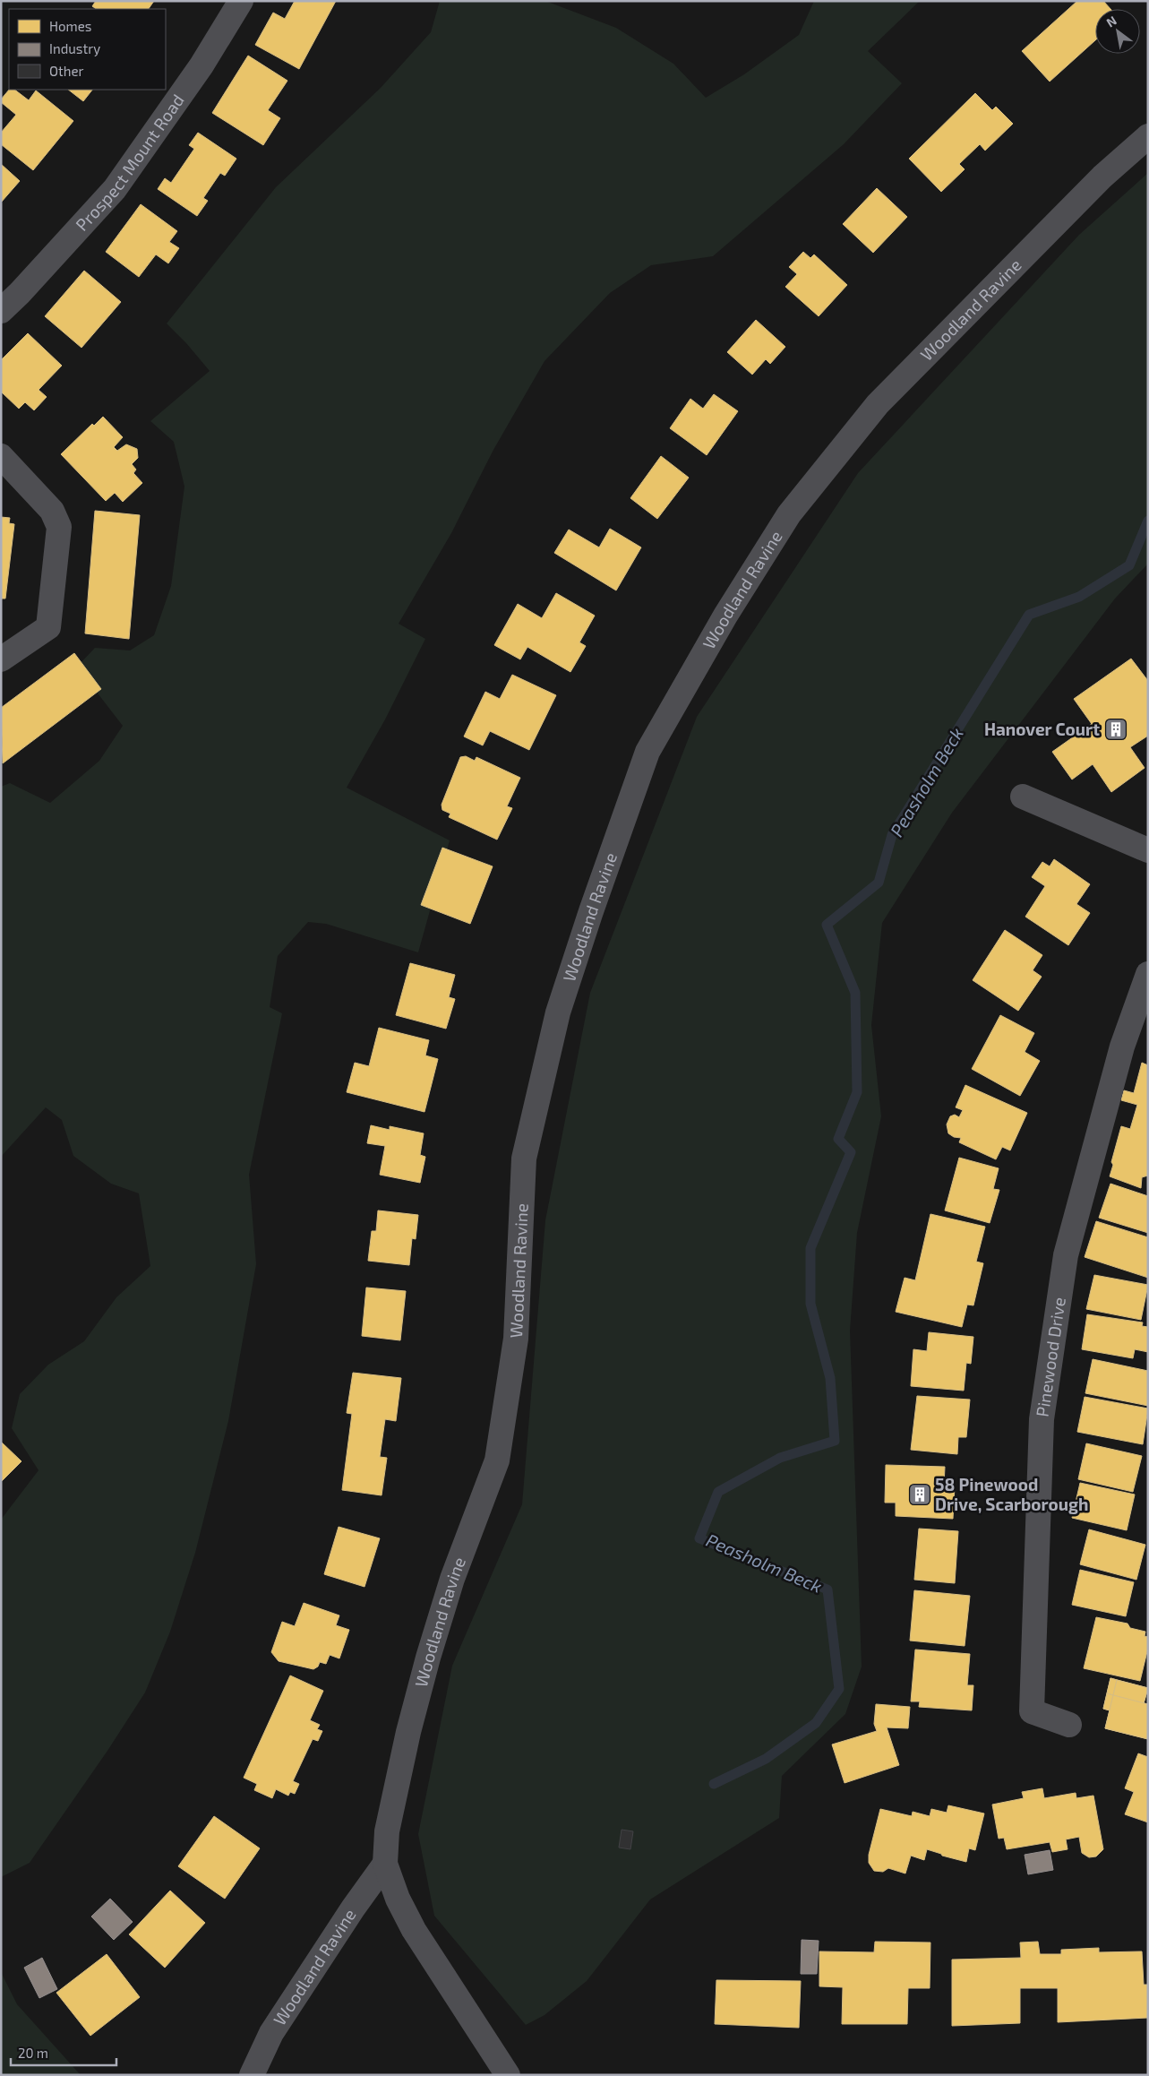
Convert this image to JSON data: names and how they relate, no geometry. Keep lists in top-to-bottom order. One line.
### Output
{"streets":{"street":["Prospect Mount Road","Woodland Ravine","Pinewood Drive"]},"water":["Peasholm Beck"],"places":{"building":["Hanover Court","58 Pinewood Drive, Scarborough"]},"legend":["Homes","Industry","Other"],"scale_bar":"20 m","north":"top left"}
